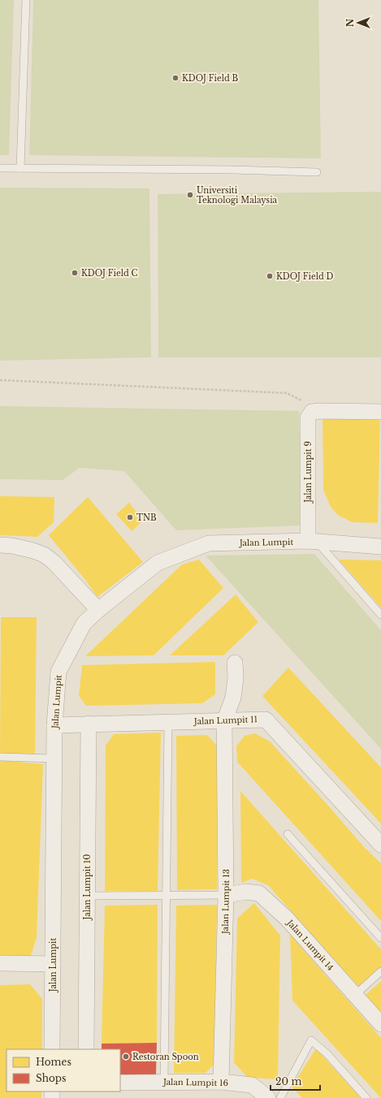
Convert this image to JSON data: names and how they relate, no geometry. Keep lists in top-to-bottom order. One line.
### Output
{"streets":{"street":["Jalan Lumpit 9","Jalan Lumpit","Jalan Lumpit 11","Jalan Lumpit 10","Jalan Lumpit 13","Jalan Lumpit 14","Jalan Lumpit 16"]},"crossings":[["Jalan Lumpit 9","Jalan Lumpit"],["Jalan Lumpit","Jalan Lumpit 11"],["Jalan Lumpit 11","Jalan Lumpit 10"],["Jalan Lumpit 11","Jalan Lumpit 13"],["Jalan Lumpit 13","Jalan Lumpit 14"],["Jalan Lumpit 13","Jalan Lumpit 16"]],"places":["KDOJ Field B","Universiti Teknologi Malaysia","KDOJ Field C","KDOJ Field D","TNB","Restoran Spoon"],"legend":["Homes","Shops"],"scale_bar":"20 m","north":"left"}
